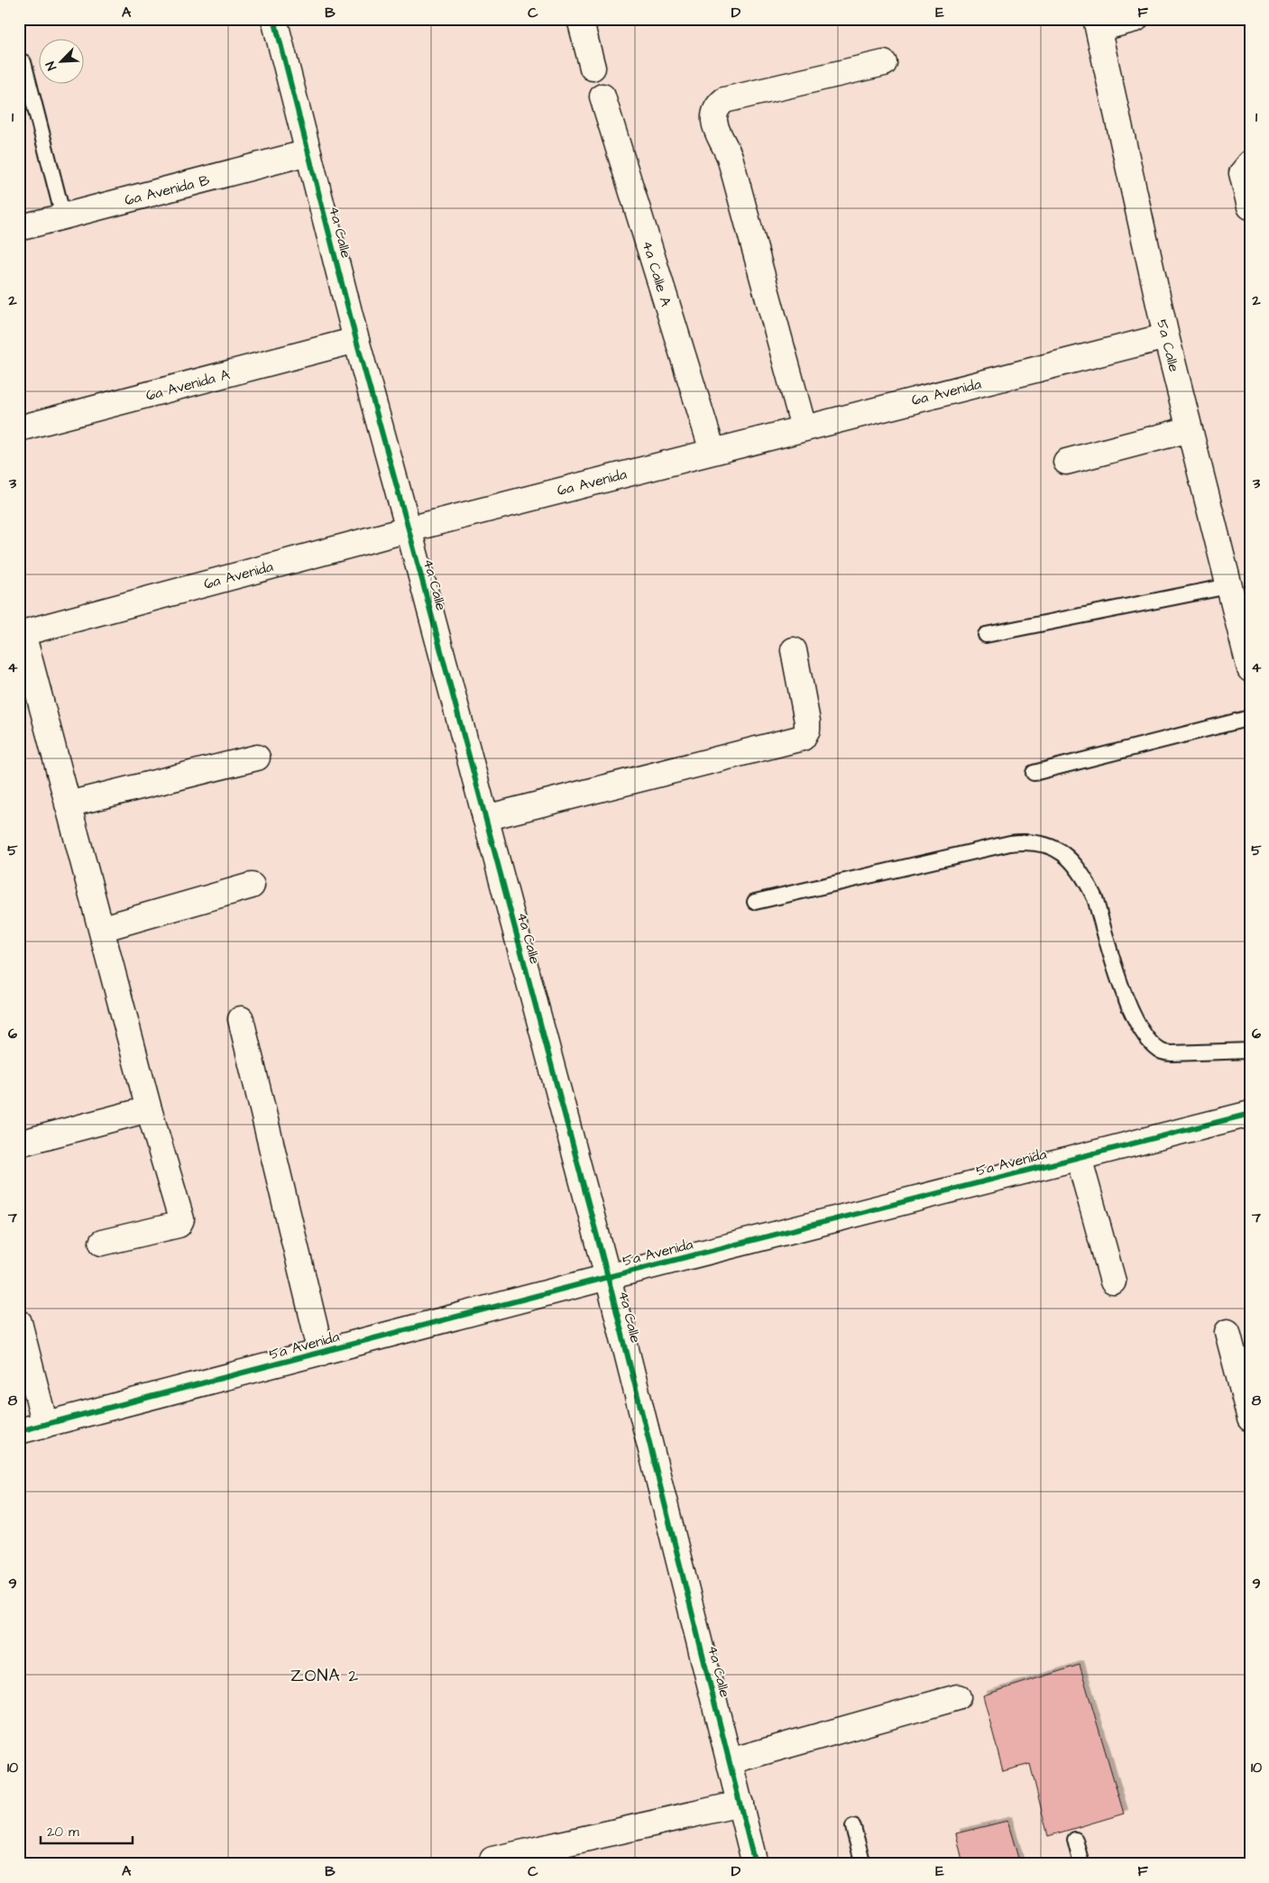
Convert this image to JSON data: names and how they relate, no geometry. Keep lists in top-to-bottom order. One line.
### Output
{"streets":{"street":["6a Avenida B","4a Calle","4a Calle A","5a Calle","6a Avenida A","6a Avenida","5a Avenida"]},"crossings":[["6a Avenida B","4a Calle"],["4a Calle","6a Avenida A"],["4a Calle","6a Avenida"],["4a Calle","5a Avenida"],["4a Calle A","6a Avenida"],["5a Calle","6a Avenida"]],"districts":["ZONA 2"],"scale_bar":"20 m","north":"bottom left","grid":{"columns":["A","B","C","D","E","F"],"rows":["1","2","3","4","5","6","7","8","9","10"]}}
